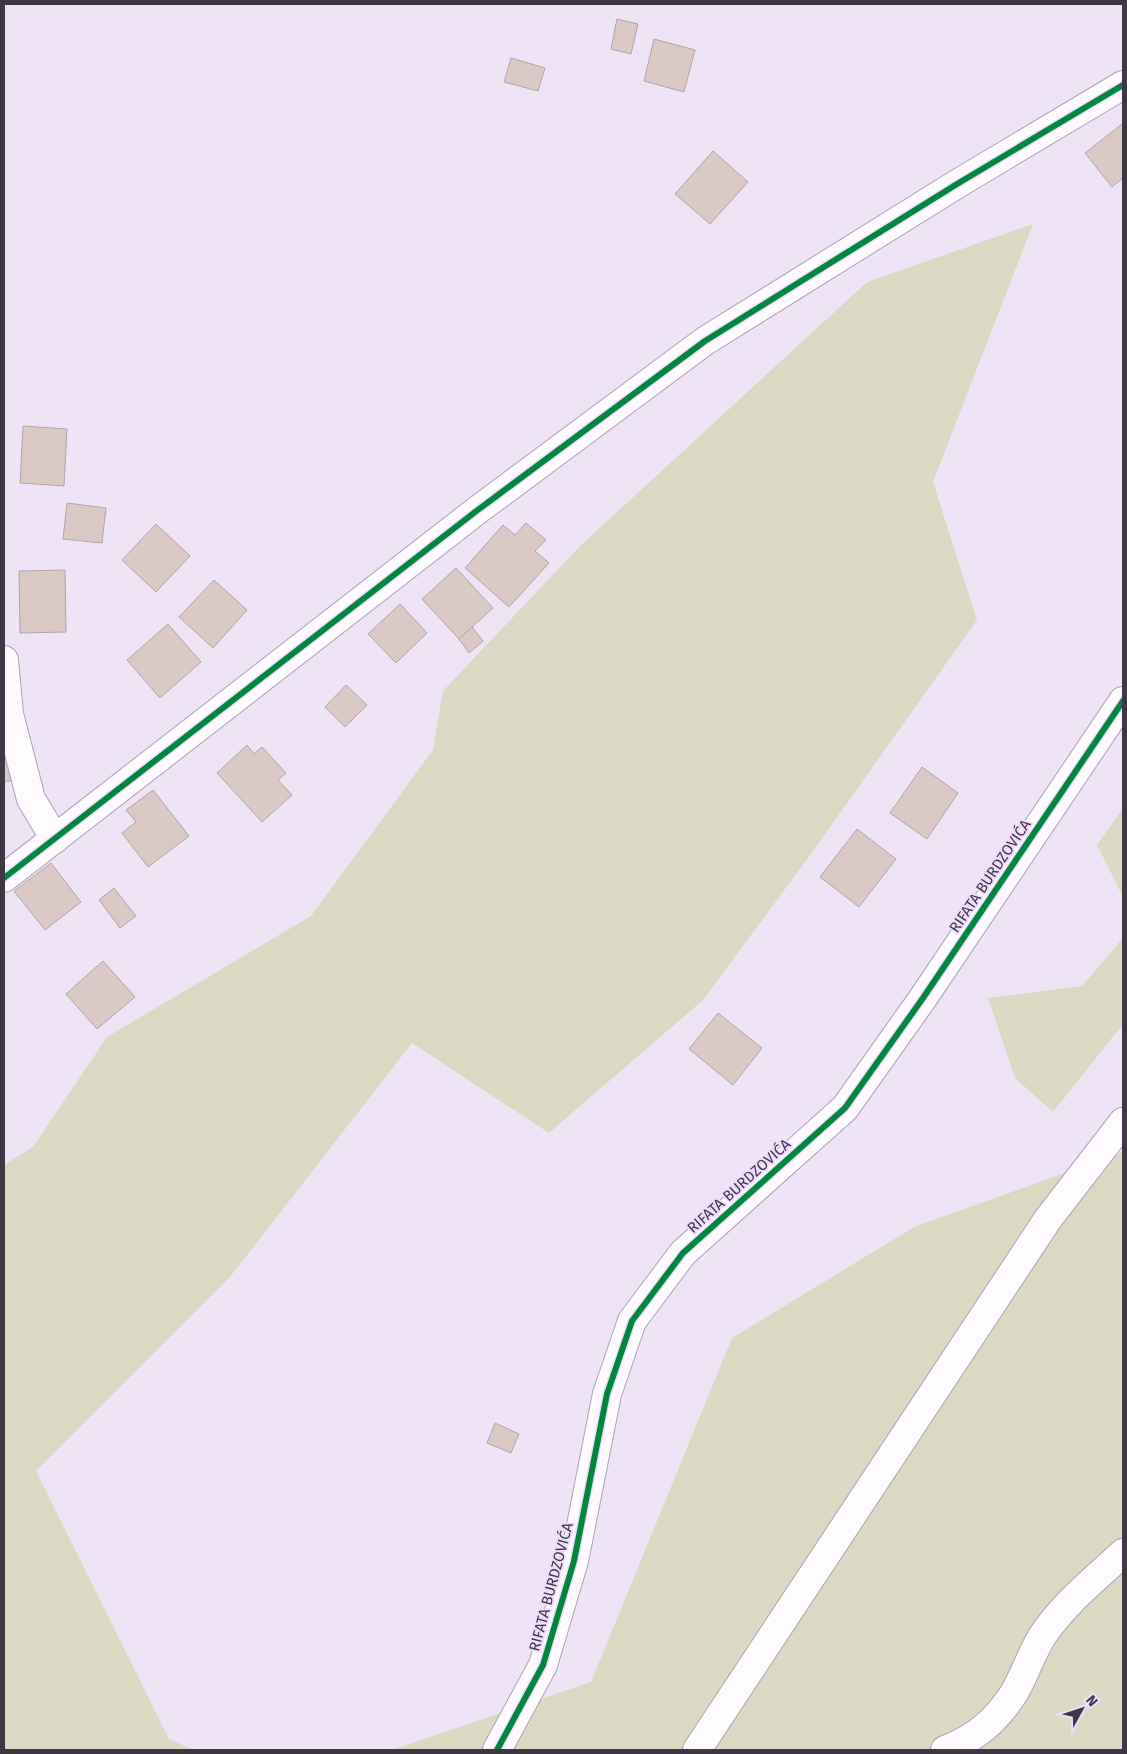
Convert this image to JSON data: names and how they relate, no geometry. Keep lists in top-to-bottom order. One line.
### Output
{"streets":{"street":["RIFATA BURDZOVIĆA"]},"north":"top right"}
